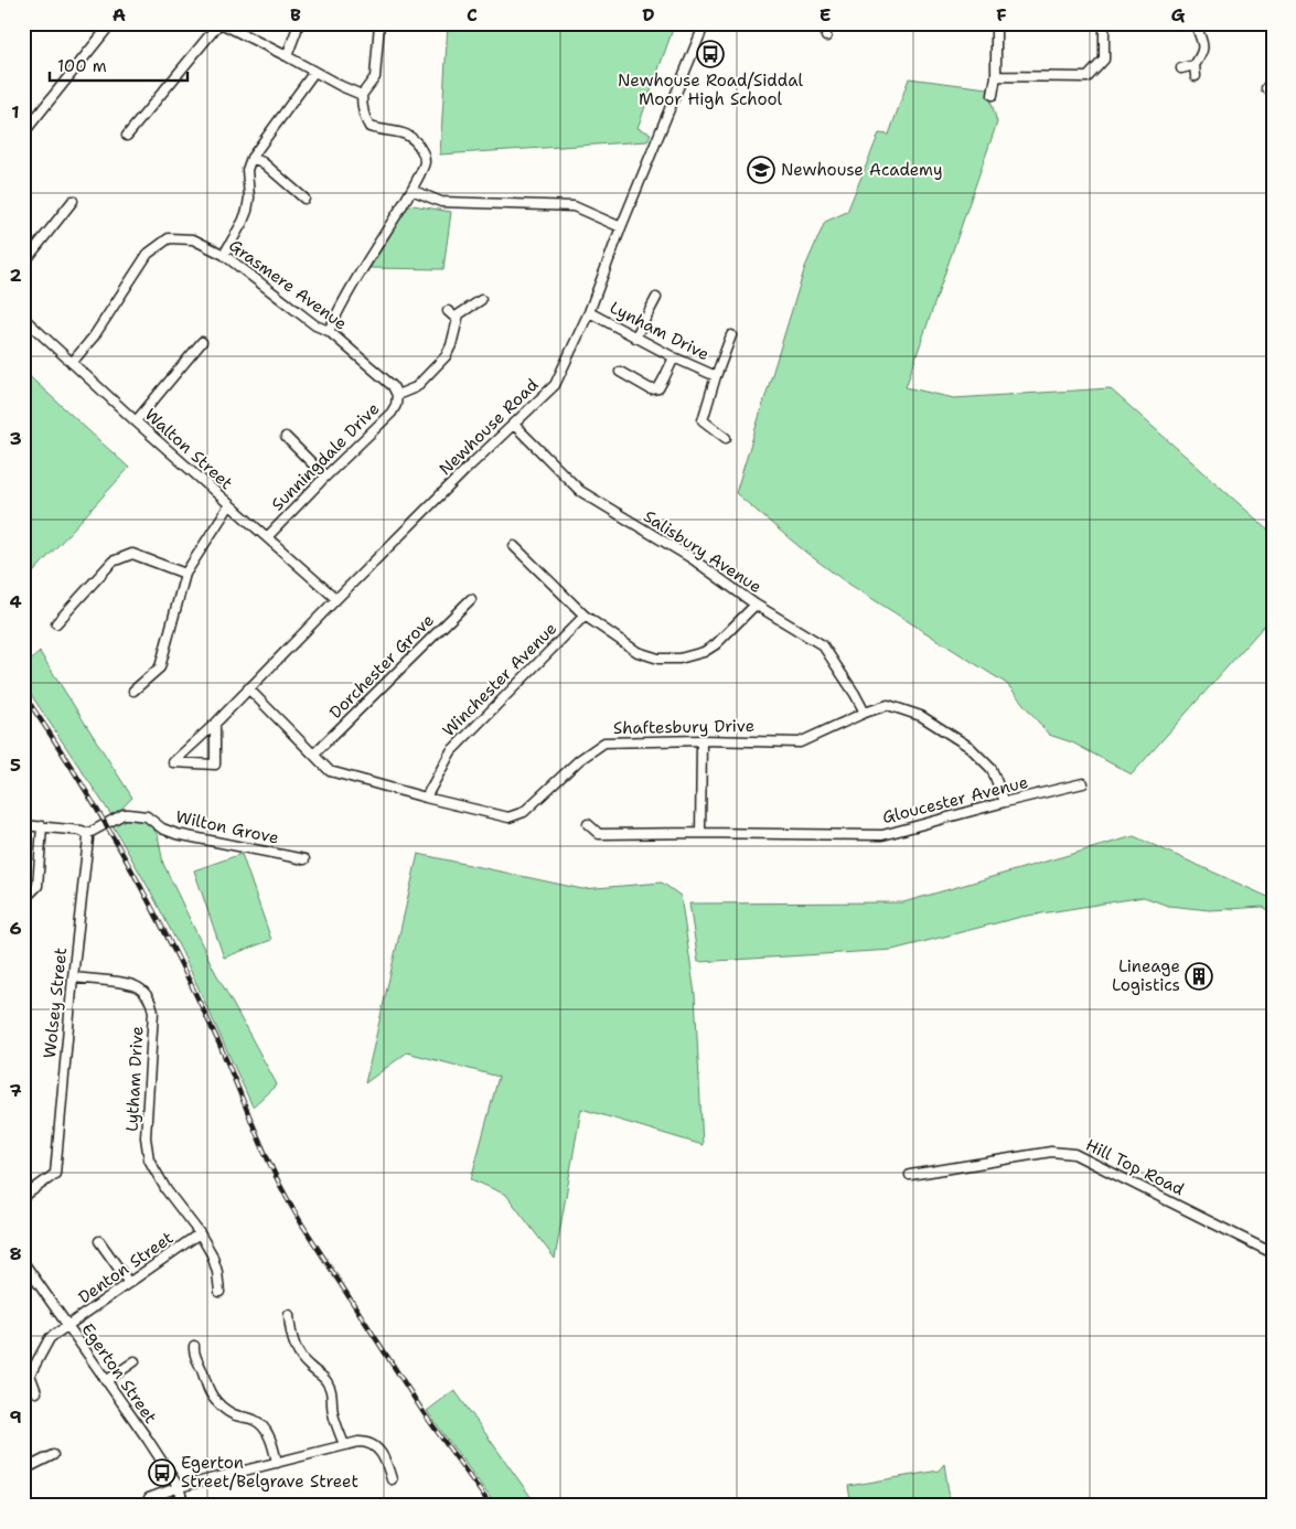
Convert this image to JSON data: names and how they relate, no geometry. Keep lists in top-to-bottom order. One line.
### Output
{"streets":{"street":["Grasmere Avenue","Lynham Drive","Newhouse Road","Walton Street","Sunningdale Drive","Salisbury Avenue","Dorchester Grove","Winchester Avenue","Shaftesbury Drive","Gloucester Avenue","Wilton Grove","Wolsey Street","Lytham Drive","Hill Top Road","Denton Street","Egerton Street"]},"crossings":[["Grasmere Avenue","Walton Street"],["Grasmere Avenue","Sunningdale Drive"],["Lynham Drive","Newhouse Road"],["Newhouse Road","Walton Street"],["Newhouse Road","Salisbury Avenue"],["Newhouse Road","Shaftesbury Drive"],["Walton Street","Sunningdale Drive"],["Salisbury Avenue","Shaftesbury Drive"],["Dorchester Grove","Shaftesbury Drive"],["Winchester Avenue","Shaftesbury Drive"],["Shaftesbury Drive","Gloucester Avenue"],["Wilton Grove","Wolsey Street"],["Wolsey Street","Lytham Drive"],["Lytham Drive","Denton Street"],["Denton Street","Egerton Street"]],"places":{"bus stop":["Newhouse Road/Siddal Moor High School","Egerton Street/Belgrave Street"],"school or university":["Newhouse Academy"],"building":["Lineage Logistics"]},"scale_bar":"100 m","grid":{"columns":["A","B","C","D","E","F","G"],"rows":["1","2","3","4","5","6","7","8","9"]}}
